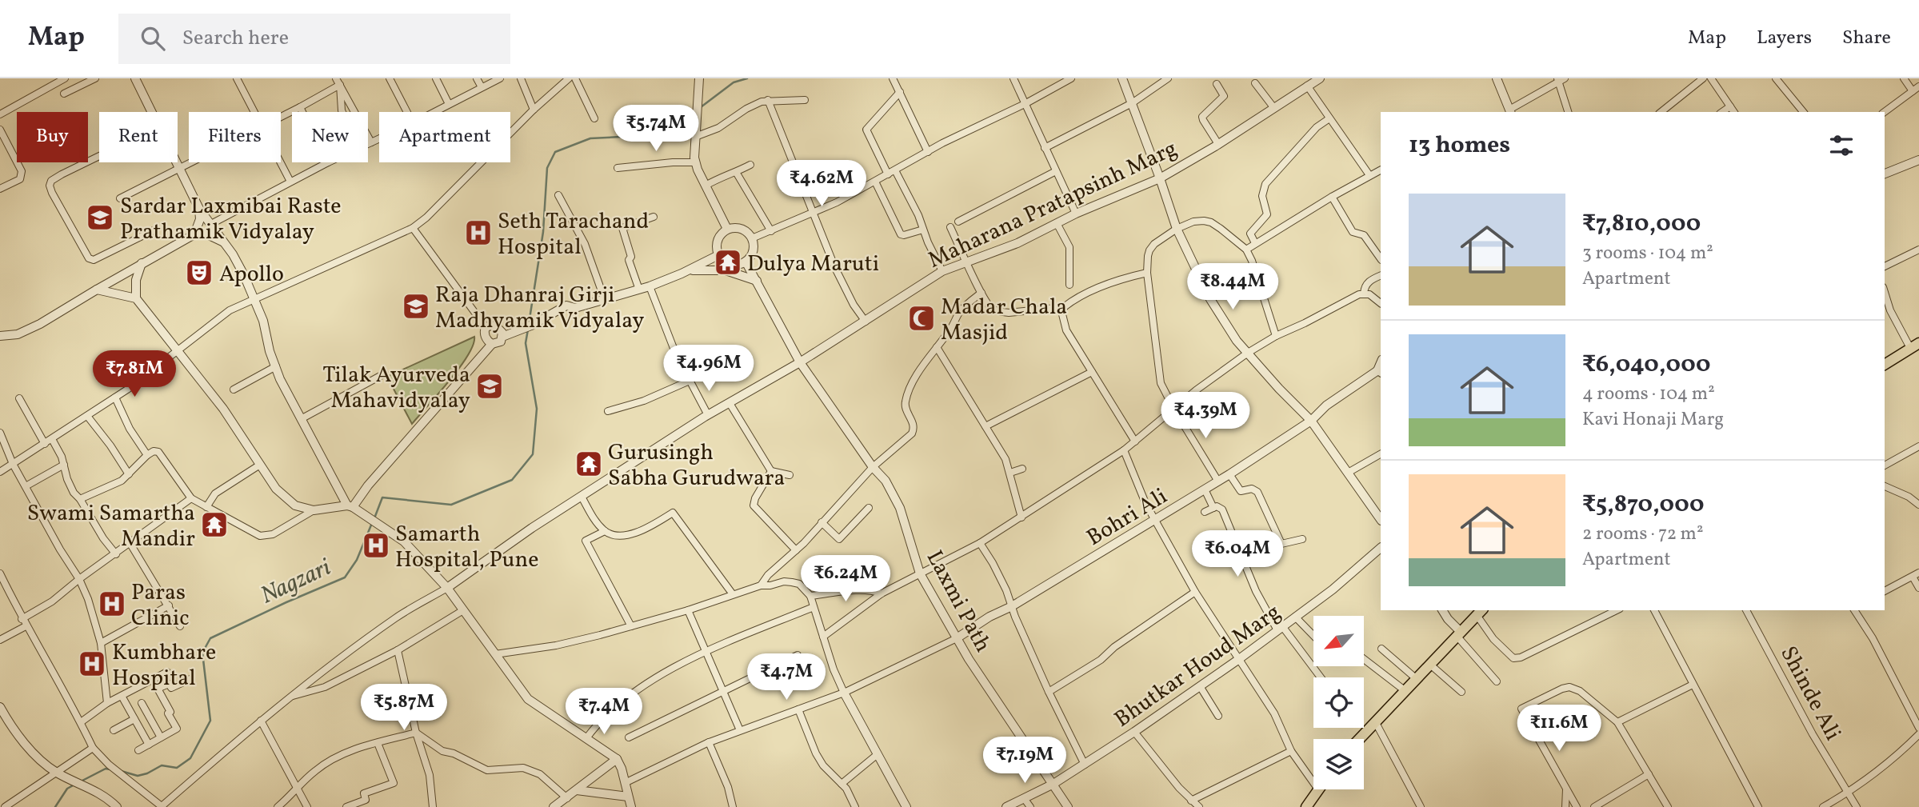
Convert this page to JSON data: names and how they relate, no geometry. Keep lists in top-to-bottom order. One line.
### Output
{"streets":{"street":["Maharana Pratapsinh Marg","Bohri Ali","Laxmi Path","Bhutkar Houd Marg","Shinde Ali"]},"crossings":[["Maharana Pratapsinh Marg","Laxmi Path"],["Bohri Ali","Laxmi Path"],["Laxmi Path","Bhutkar Houd Marg"]],"water":["Nagzari"],"places":{"school or university":["Sardar Laxmibai Raste Prathamik Vidyalay","Raja Dhanraj Girji Madhyamik Vidyalay","Tilak Ayurveda Mahavidyalay"],"hospital":["Seth Tarachand Hospital","Samarth Hospital, Pune","Paras Clinic","Kumbhare Hospital"],"temple":["Dulya Maruti","Gurusingh Sabha Gurudwara","Swami Samartha Mandir"],"theatre":["Apollo"],"mosque":["Madar Chala Masjid"]},"north":"bottom left","page":{"header":"Map","search":"Search here","nav":["Map","Layers","Share"],"price":["₹5.74M","₹4.62M","₹8.44M","₹4.96M","₹7.81M","₹4.39M","₹6.04M","₹6.24M","₹4.7M","₹5.87M","₹7.4M","₹11.6M","₹7.19M"],"chip":["Buy","Rent","Filters","New","Apartment"],"heading":"13 homes","list":[{"name":"₹7,810,000","note":"3 rooms · 104 m² · Apartment"},{"name":"₹6,040,000","note":"4 rooms · 104 m² · Kavi Honaji Marg"},{"name":"₹5,870,000","note":"2 rooms · 72 m² · Apartment"}]}}
